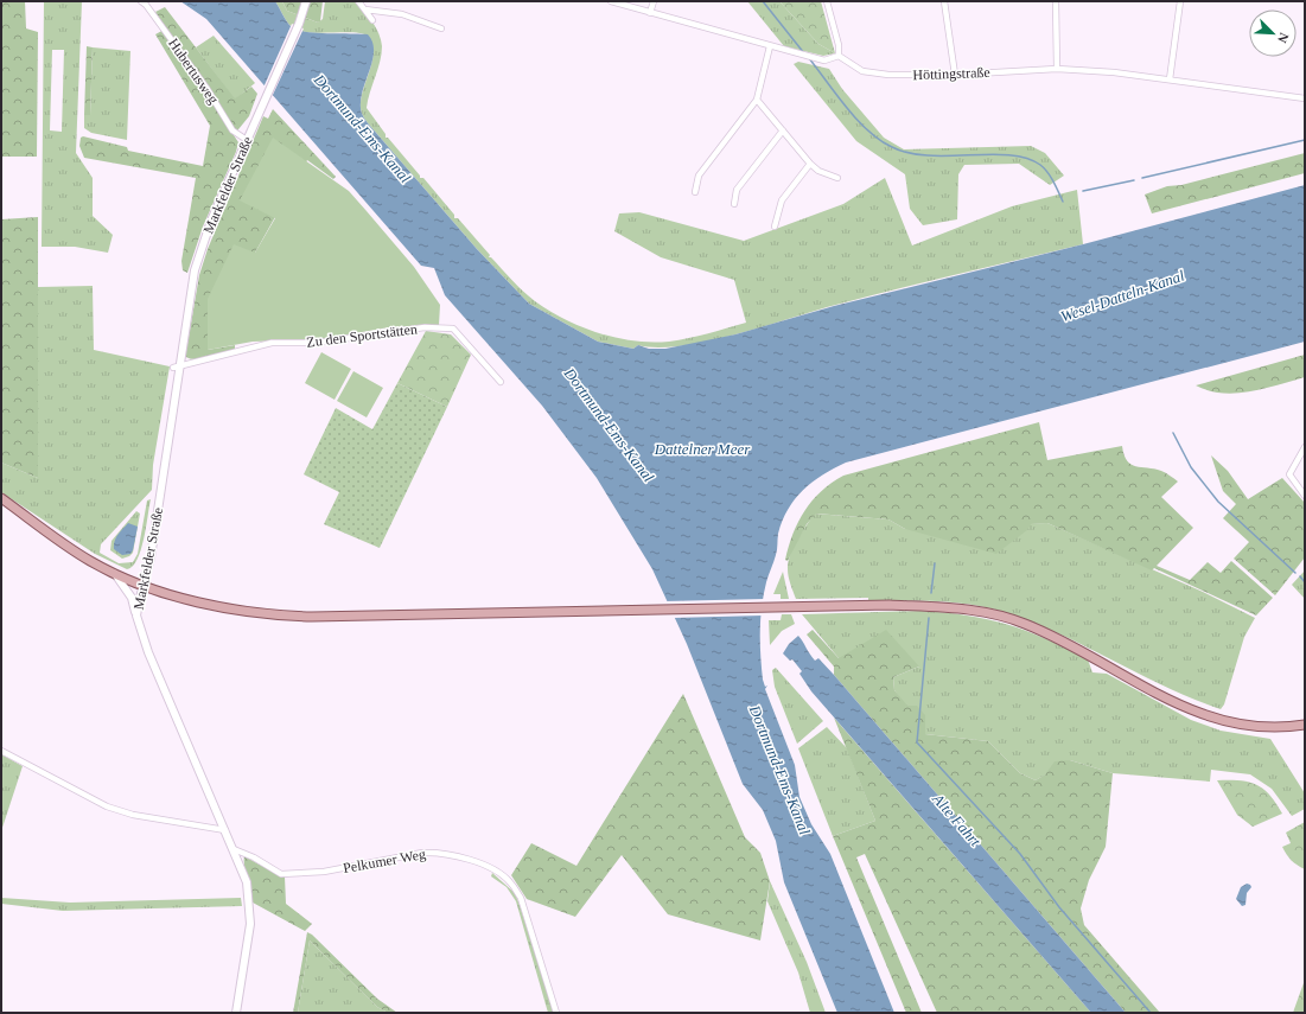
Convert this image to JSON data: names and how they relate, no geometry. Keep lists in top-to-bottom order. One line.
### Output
{"streets":{"street":["Hubertusweg","Höttingstraße","Markfelder Straße","Zu den Sportstätten","Pelkumer Weg"]},"crossings":[["Hubertusweg","Markfelder Straße"],["Markfelder Straße","Zu den Sportstätten"],["Markfelder Straße","Pelkumer Weg"]],"water":["Dortmund-Ems-Kanal","Wesel-Datteln-Kanal","Dattelner Meer","Alte Fahrt"],"north":"bottom right"}
